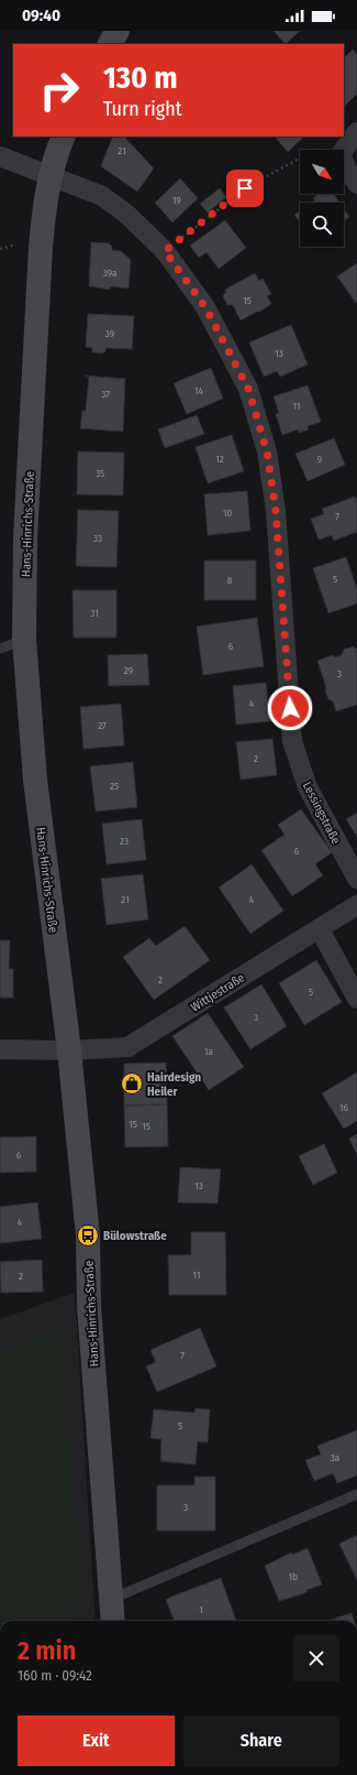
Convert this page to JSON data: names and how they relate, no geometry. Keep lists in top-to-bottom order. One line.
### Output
{"streets":{"main road":["Hans-Hinrichs-Straße"],"street":["Lessingstraße","Wittjestraße"]},"crossings":[["Hans-Hinrichs-Straße","Lessingstraße"],["Hans-Hinrichs-Straße","Wittjestraße"]],"places":{"shop":["Hairdesign Heiler"],"bus stop":["Bülowstraße"]},"house_numbers":["21","19","39a","15","39","13","14","37","11","12","9","35","10","7","33","5","8","31","6","29","3","4","27","2","25","23","6","21","4","2","5","3","1a","16","15","15","6","13","4","11","2","7","5","3a","3","1b","1"],"north":"bottom right","page":{"status":"09:40","turn":["130 m","Turn right"],"heading":["2 min","160 m · 09:42"],"buttons":["Exit","Share"]}}
